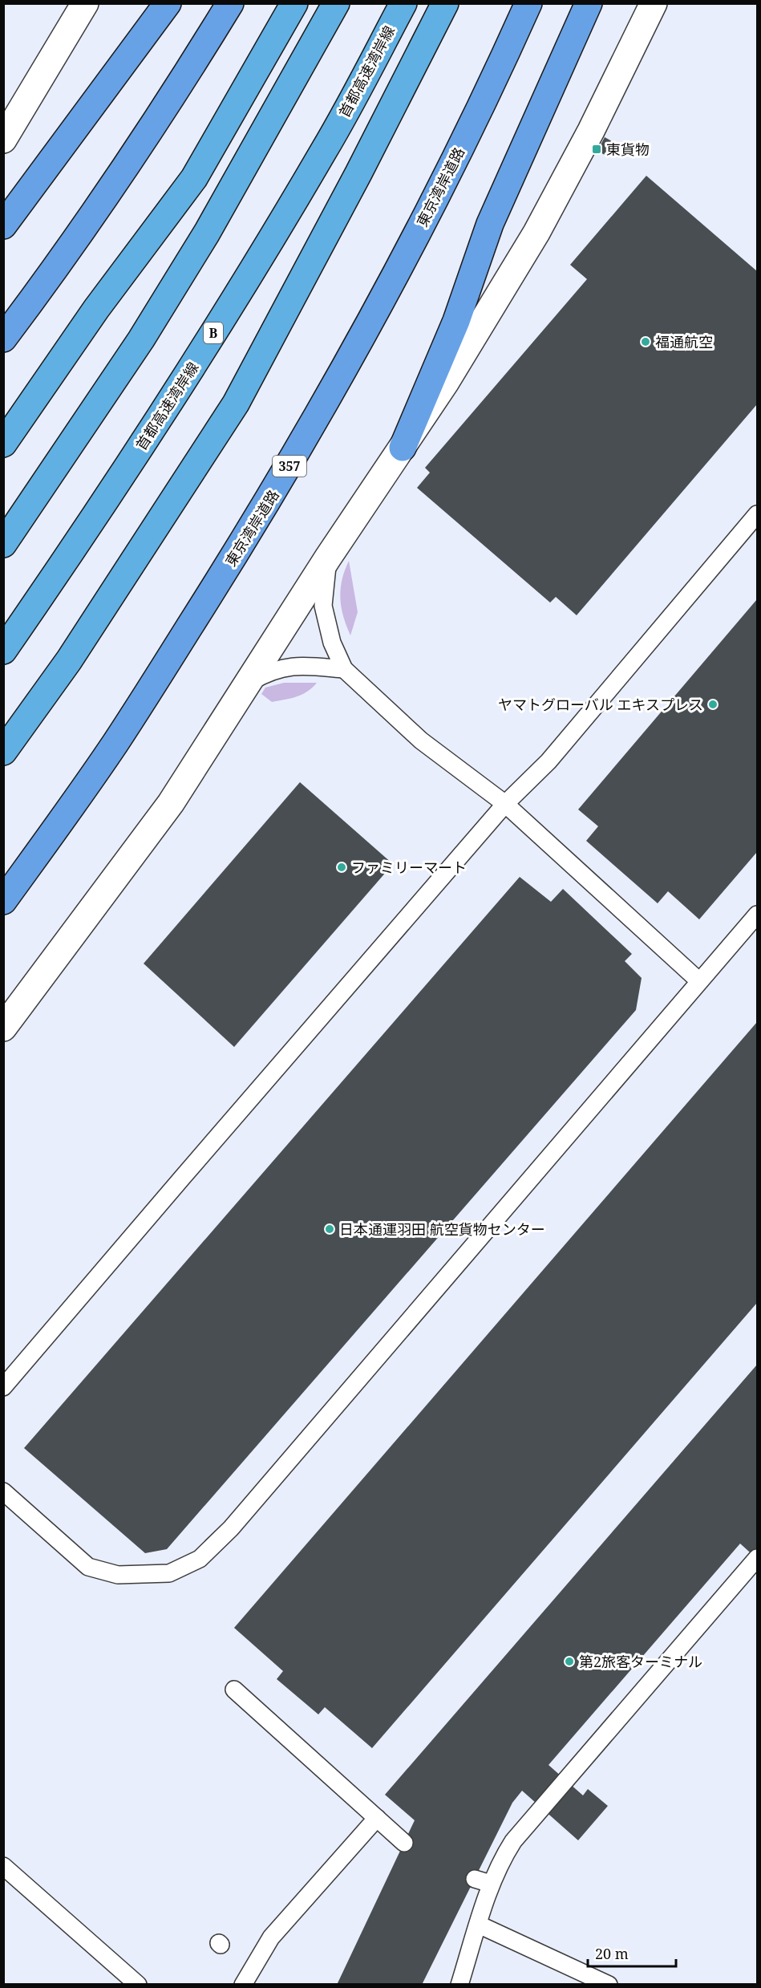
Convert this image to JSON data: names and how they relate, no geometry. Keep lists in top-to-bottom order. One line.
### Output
{"streets":{"highway":["首都高速湾岸線","東京湾岸道路","B","357"]},"places":{"transit":["東貨物"],"other":["福通航空","ヤマトグローバル エキスプレス","ファミリーマート","日本通運羽田 航空貨物センター","第2旅客ターミナル"]},"scale_bar":"20 m"}
